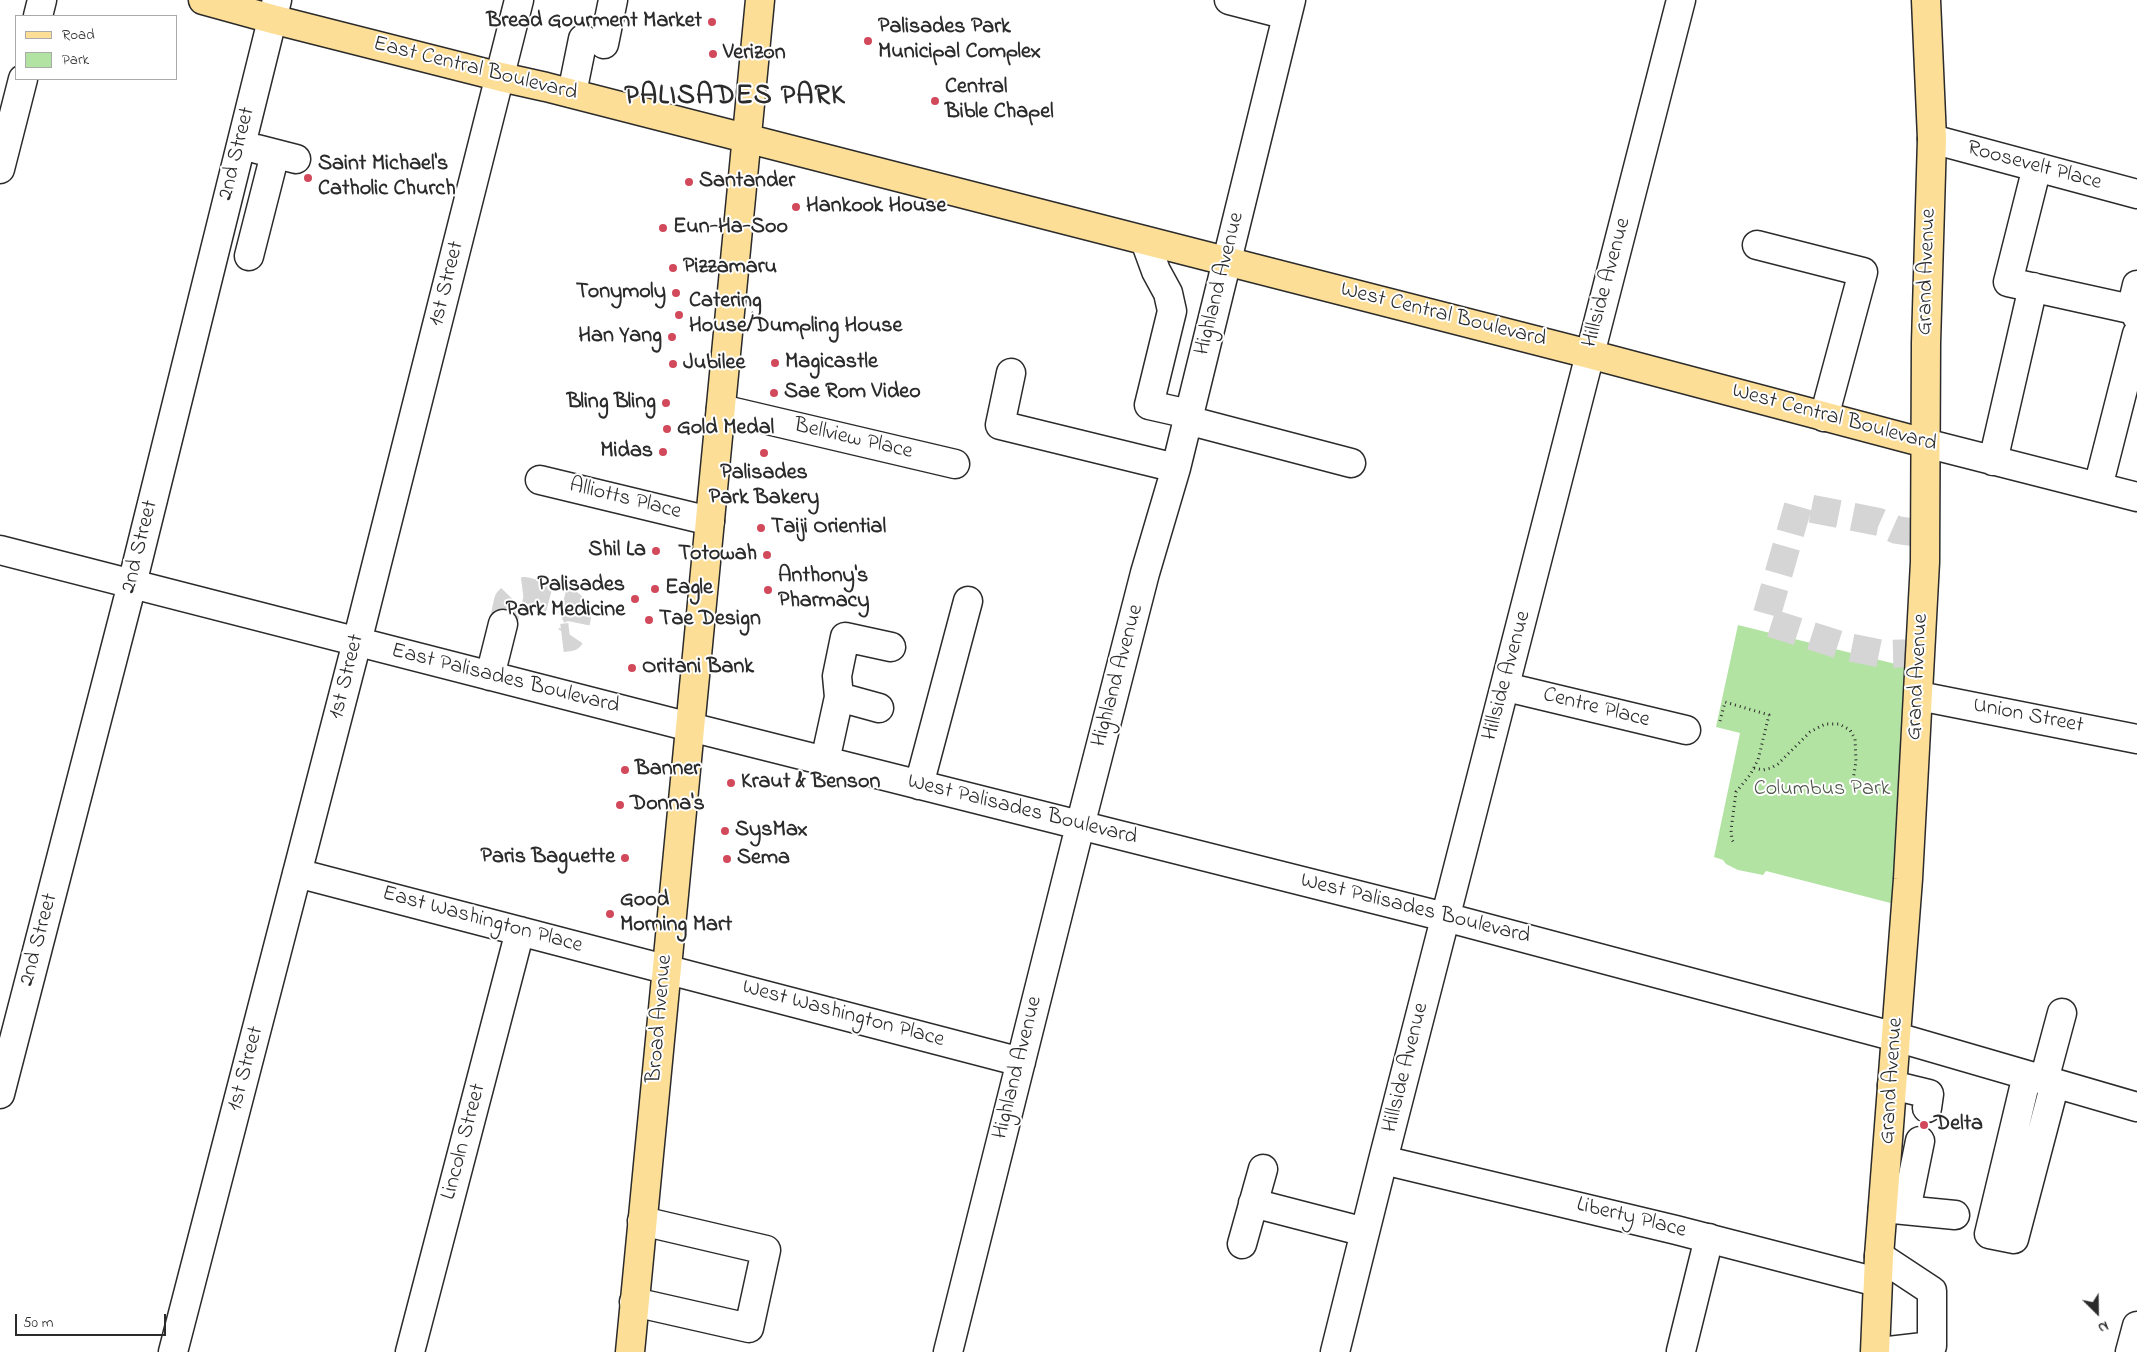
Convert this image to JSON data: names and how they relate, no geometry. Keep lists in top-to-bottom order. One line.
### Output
{"streets":{"main road":["East Central Boulevard","Grand Avenue","West Central Boulevard","Broad Avenue"],"street":["2nd Street","Roosevelt Place","Hillside Avenue","1st Street","Highland Avenue","Bellview Place","Alliotts Place","East Palisades Boulevard","Centre Place","Union Street","West Palisades Boulevard","East Washington Place","West Washington Place","Lincoln Street","Liberty Place"]},"crossings":[["East Central Boulevard","2nd Street"],["East Central Boulevard","1st Street"],["East Central Boulevard","West Central Boulevard"],["East Central Boulevard","Broad Avenue"],["2nd Street","East Palisades Boulevard"],["Roosevelt Place","Grand Avenue"],["Grand Avenue","West Central Boulevard"],["Grand Avenue","Union Street"],["Grand Avenue","West Palisades Boulevard"],["Grand Avenue","Liberty Place"],["Hillside Avenue","West Central Boulevard"],["Hillside Avenue","Centre Place"],["Hillside Avenue","West Palisades Boulevard"],["Hillside Avenue","Liberty Place"],["1st Street","East Palisades Boulevard"],["1st Street","East Washington Place"],["Highland Avenue","West Central Boulevard"],["Highland Avenue","West Palisades Boulevard"],["Highland Avenue","West Washington Place"],["West Central Boulevard","Broad Avenue"],["Bellview Place","Broad Avenue"],["Alliotts Place","Broad Avenue"],["East Palisades Boulevard","West Palisades Boulevard"],["East Palisades Boulevard","Broad Avenue"],["West Palisades Boulevard","Broad Avenue"],["East Washington Place","West Washington Place"],["East Washington Place","Broad Avenue"],["East Washington Place","Lincoln Street"],["West Washington Place","Broad Avenue"]],"districts":["PALISADES PARK"],"parks":["Columbus Park"],"places":["Bread Gourment Market","Palisades Park Municipal Complex","Verizon","Central Bible Chapel","Saint Michael's Catholic Church","Santander","Hankook House","Eun-Ha-Soo","Pizzamaru","Tonymoly","Catering House/Dumpling House","Han Yang","Magicastle","Jubilee","Sae Rom Video","Bling Bling","Gold Medal","Midas","Palisades Park Bakery","Taiji Oriential","Shil La","Totowah","Eagle","Anthony's Pharmacy","Palisades Park Medicine","Tae Design","Oritani Bank","Banner","Kraut & Benson","Donna's","SysMax","Paris Baguette","Sema","Good Morning Mart","Delta"],"legend":["Road","Park"],"scale_bar":"50 m","north":"bottom right"}
